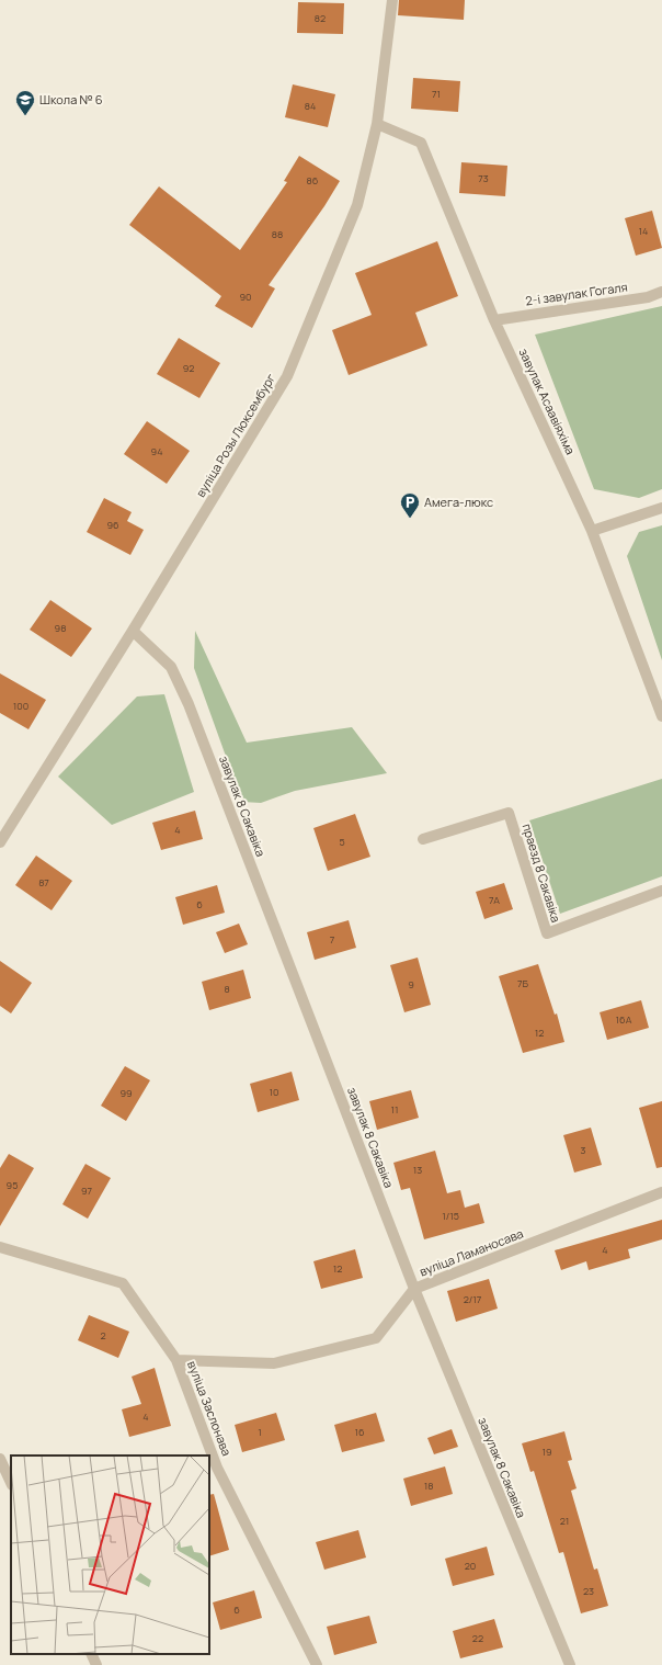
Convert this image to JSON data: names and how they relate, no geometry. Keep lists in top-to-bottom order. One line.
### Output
{"streets":{"street":["2-і завулак Гогаля","завулак Асаавіяхіма","вуліца Розы Люксембург","завулак 8 Сакавіка","праезд 8 Сакавіка","вуліца Ламаносава","вуліца Заслонава"]},"crossings":[["2-і завулак Гогаля","завулак Асаавіяхіма"],["завулак Асаавіяхіма","вуліца Розы Люксембург"],["вуліца Розы Люксембург","завулак 8 Сакавіка"],["завулак 8 Сакавіка","вуліца Ламаносава"],["вуліца Ламаносава","вуліца Заслонава"]],"places":{"school or university":["Школа № 6"],"parking":["Амега-люкс"]},"house_numbers":["82","71","84","73","86","14","88","90","92","94","96","98","100","4","5","87","7А","6","7","7Б","9","8","16А","12","10","99","11","3","13","95","97","1/15","4","12","2/17","2","4","1","16","19","18","21","20","23","6","22"]}
